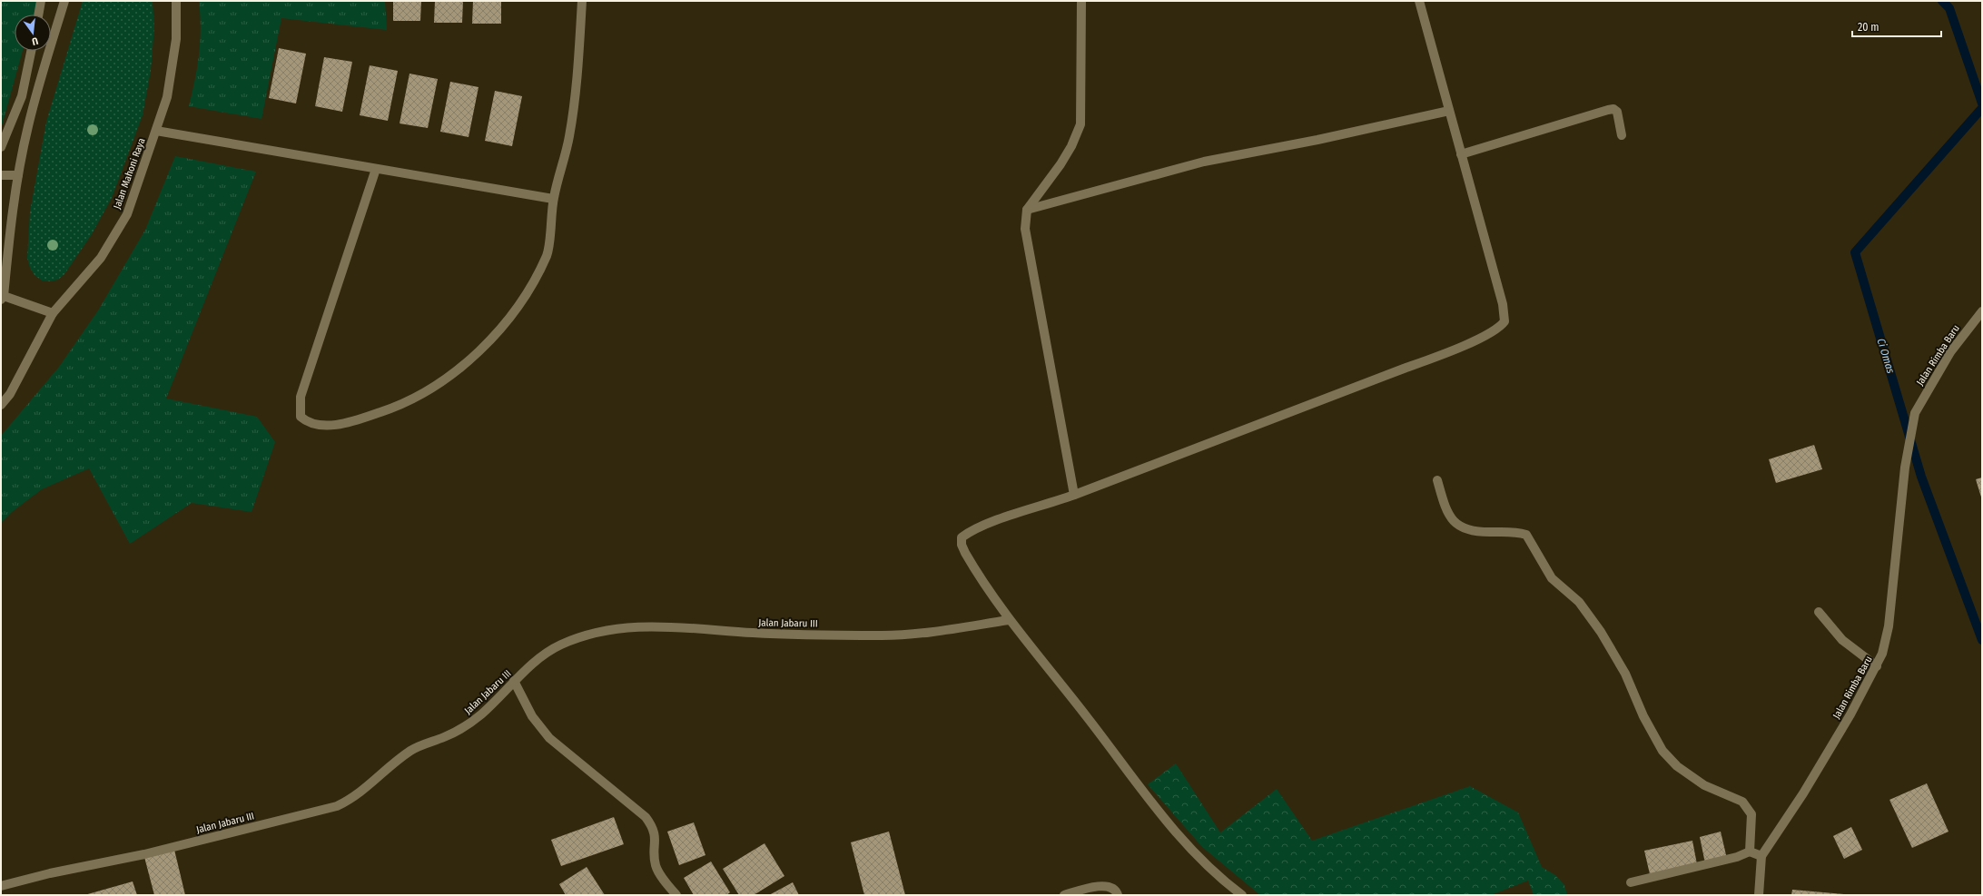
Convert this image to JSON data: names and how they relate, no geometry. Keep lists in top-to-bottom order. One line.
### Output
{"streets":{"street":["Jalan Mahoni Raya","Jalan Rimba Baru","Jalan Jabaru III"]},"water":["Ci Omas"],"scale_bar":"20 m","north":"bottom"}
